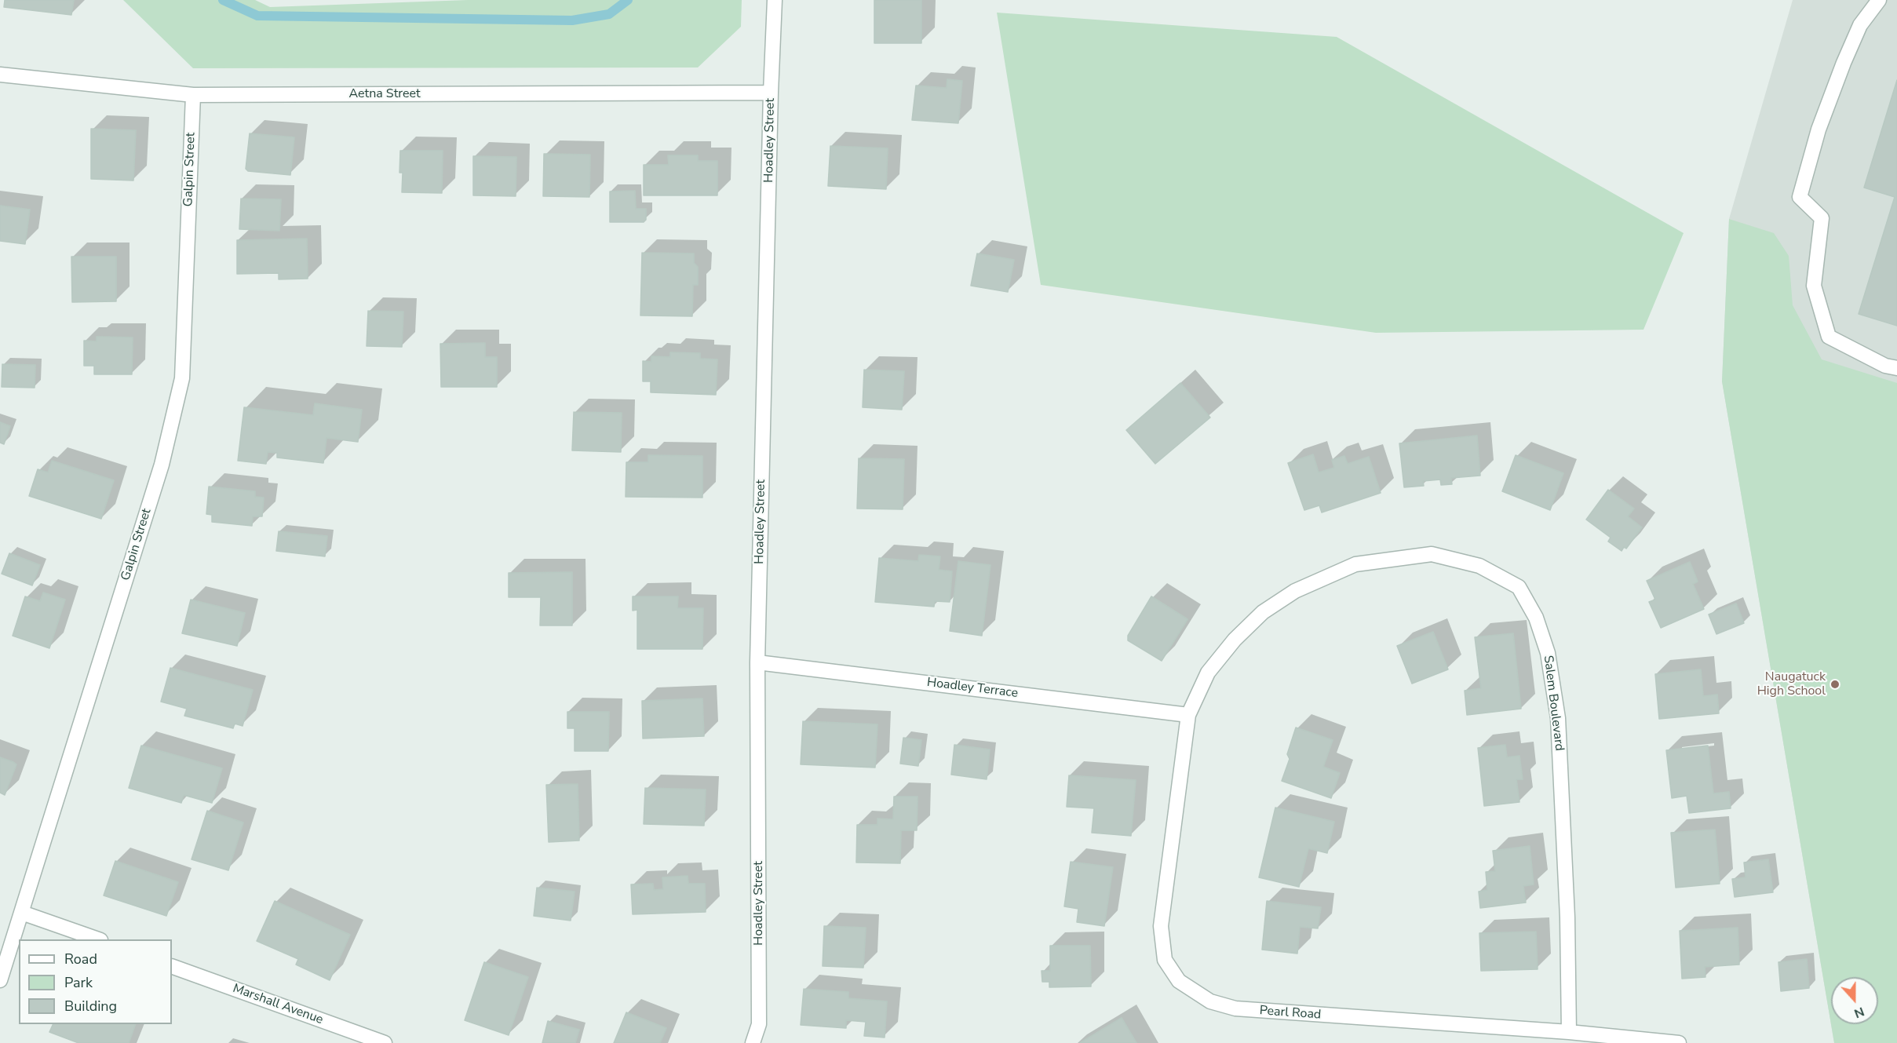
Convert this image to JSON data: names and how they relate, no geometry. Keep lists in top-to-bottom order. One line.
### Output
{"streets":{"street":["Aetna Street","Hoadley Street","Galpin Street","Hoadley Terrace","Salem Boulevard","Marshall Avenue","Pearl Road"]},"crossings":[["Aetna Street","Hoadley Street"],["Aetna Street","Galpin Street"],["Hoadley Street","Hoadley Terrace"],["Hoadley Terrace","Salem Boulevard"],["Hoadley Terrace","Pearl Road"],["Salem Boulevard","Pearl Road"]],"places":["Naugatuck High School"],"legend":["Road","Park","Building"],"north":"bottom"}
